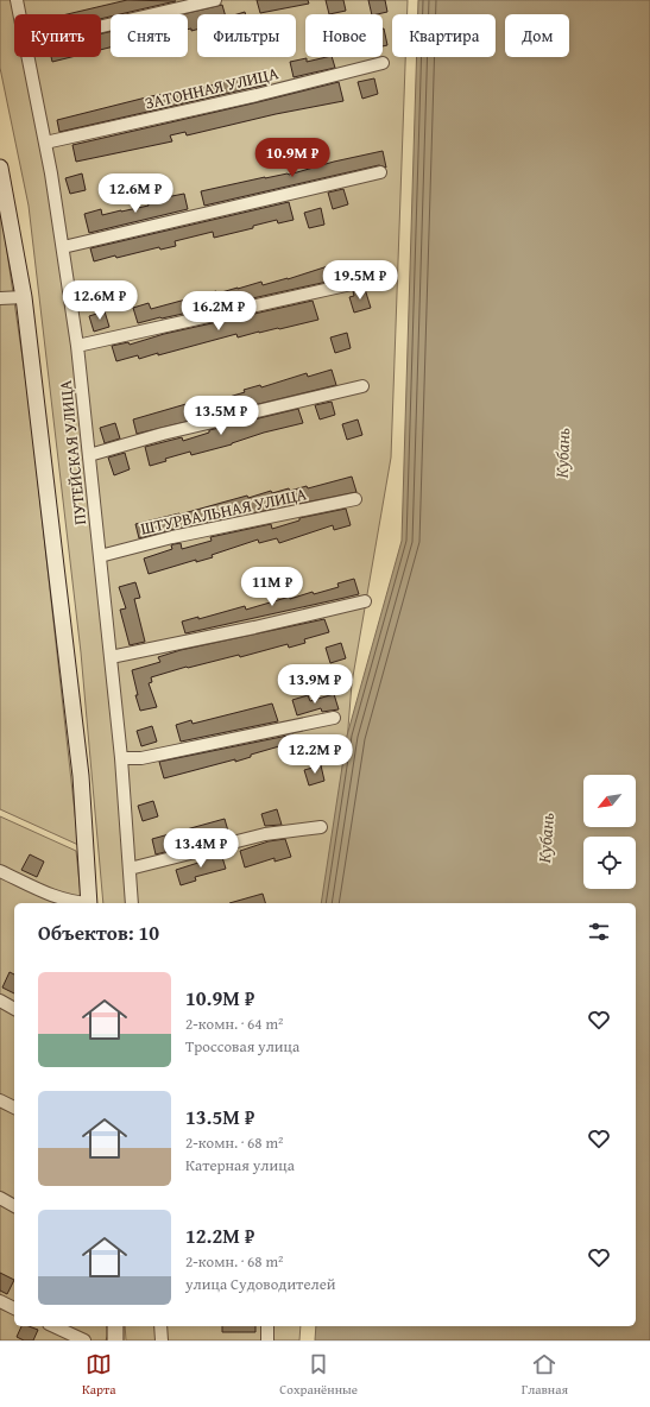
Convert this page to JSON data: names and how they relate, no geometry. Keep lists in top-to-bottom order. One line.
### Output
{"streets":{"street":["ЗАТОННАЯ УЛИЦА","ПУТЕЙСКАЯ УЛИЦА","ШТУРВАЛЬНАЯ УЛИЦА"]},"crossings":[["ЗАТОННАЯ УЛИЦА","ПУТЕЙСКАЯ УЛИЦА"],["ПУТЕЙСКАЯ УЛИЦА","ШТУРВАЛЬНАЯ УЛИЦА"]],"water":["Кубань"],"north":"bottom left","page":{"chip":["Купить","Снять","Фильтры","Новое","Квартира","Дом"],"price":["10.9M ₽","12.6M ₽","19.5M ₽","12.6M ₽","16.2M ₽","13.5M ₽","11M ₽","13.9M ₽","12.2M ₽","13.4M ₽"],"heading":"Объектов: 10","list":[{"name":"10.9M ₽","note":"2-комн. · 64 m² · Троссовая улица"},{"name":"13.5M ₽","note":"2-комн. · 68 m² · Катерная улица"},{"name":"12.2M ₽","note":"2-комн. · 68 m² · улица Судоводителей"}],"tabs":["Карта","Сохранённые","Главная"]}}
